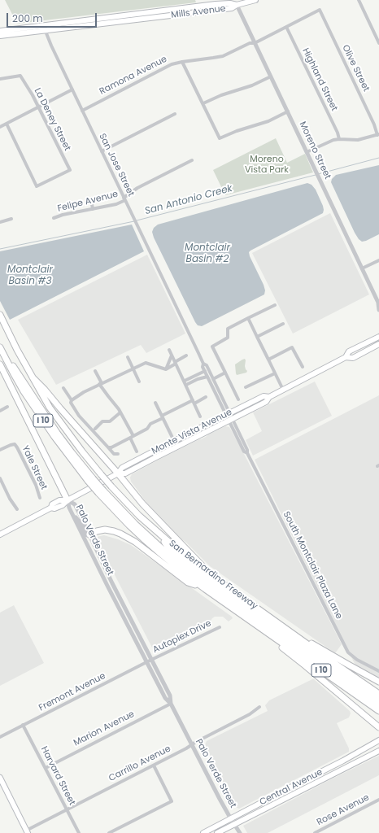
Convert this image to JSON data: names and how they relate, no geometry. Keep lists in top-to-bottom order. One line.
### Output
{"streets":{"highway":["I 10","San Bernardino Freeway"],"main road":["Mills Avenue","Monte Vista Avenue","Central Avenue"],"street":["Olive Street","Ramona Avenue","Highland Street","La Deney Street","Moreno Street","San Jose Street","Felipe Avenue","Yale Street","Palo Verde Street","South Montclair Plaza Lane","Autoplex Drive","Fremont Avenue","Marion Avenue","Carrillo Avenue","Harvard Street","Rose Avenue"]},"crossings":[["Mills Avenue","Moreno Street"],["Mills Avenue","San Jose Street"],["Olive Street","Ramona Avenue"],["Ramona Avenue","Highland Street"],["Ramona Avenue","Moreno Street"],["Ramona Avenue","San Jose Street"],["San Jose Street","Felipe Avenue"],["San Jose Street","Monte Vista Avenue"],["San Jose Street","South Montclair Plaza Lane"],["Monte Vista Avenue","Palo Verde Street"],["Monte Vista Avenue","South Montclair Plaza Lane"],["Palo Verde Street","Autoplex Drive"],["Palo Verde Street","Fremont Avenue"],["Palo Verde Street","Marion Avenue"],["Palo Verde Street","Carrillo Avenue"],["Palo Verde Street","Central Avenue"],["Autoplex Drive","Fremont Avenue"],["Fremont Avenue","Harvard Street"],["Marion Avenue","Harvard Street"],["Carrillo Avenue","Harvard Street"]],"water":["San Antonio Creek","Montclair Basin #2","Montclair Basin #3"],"parks":["Moreno Vista Park"],"scale_bar":"200 m"}
